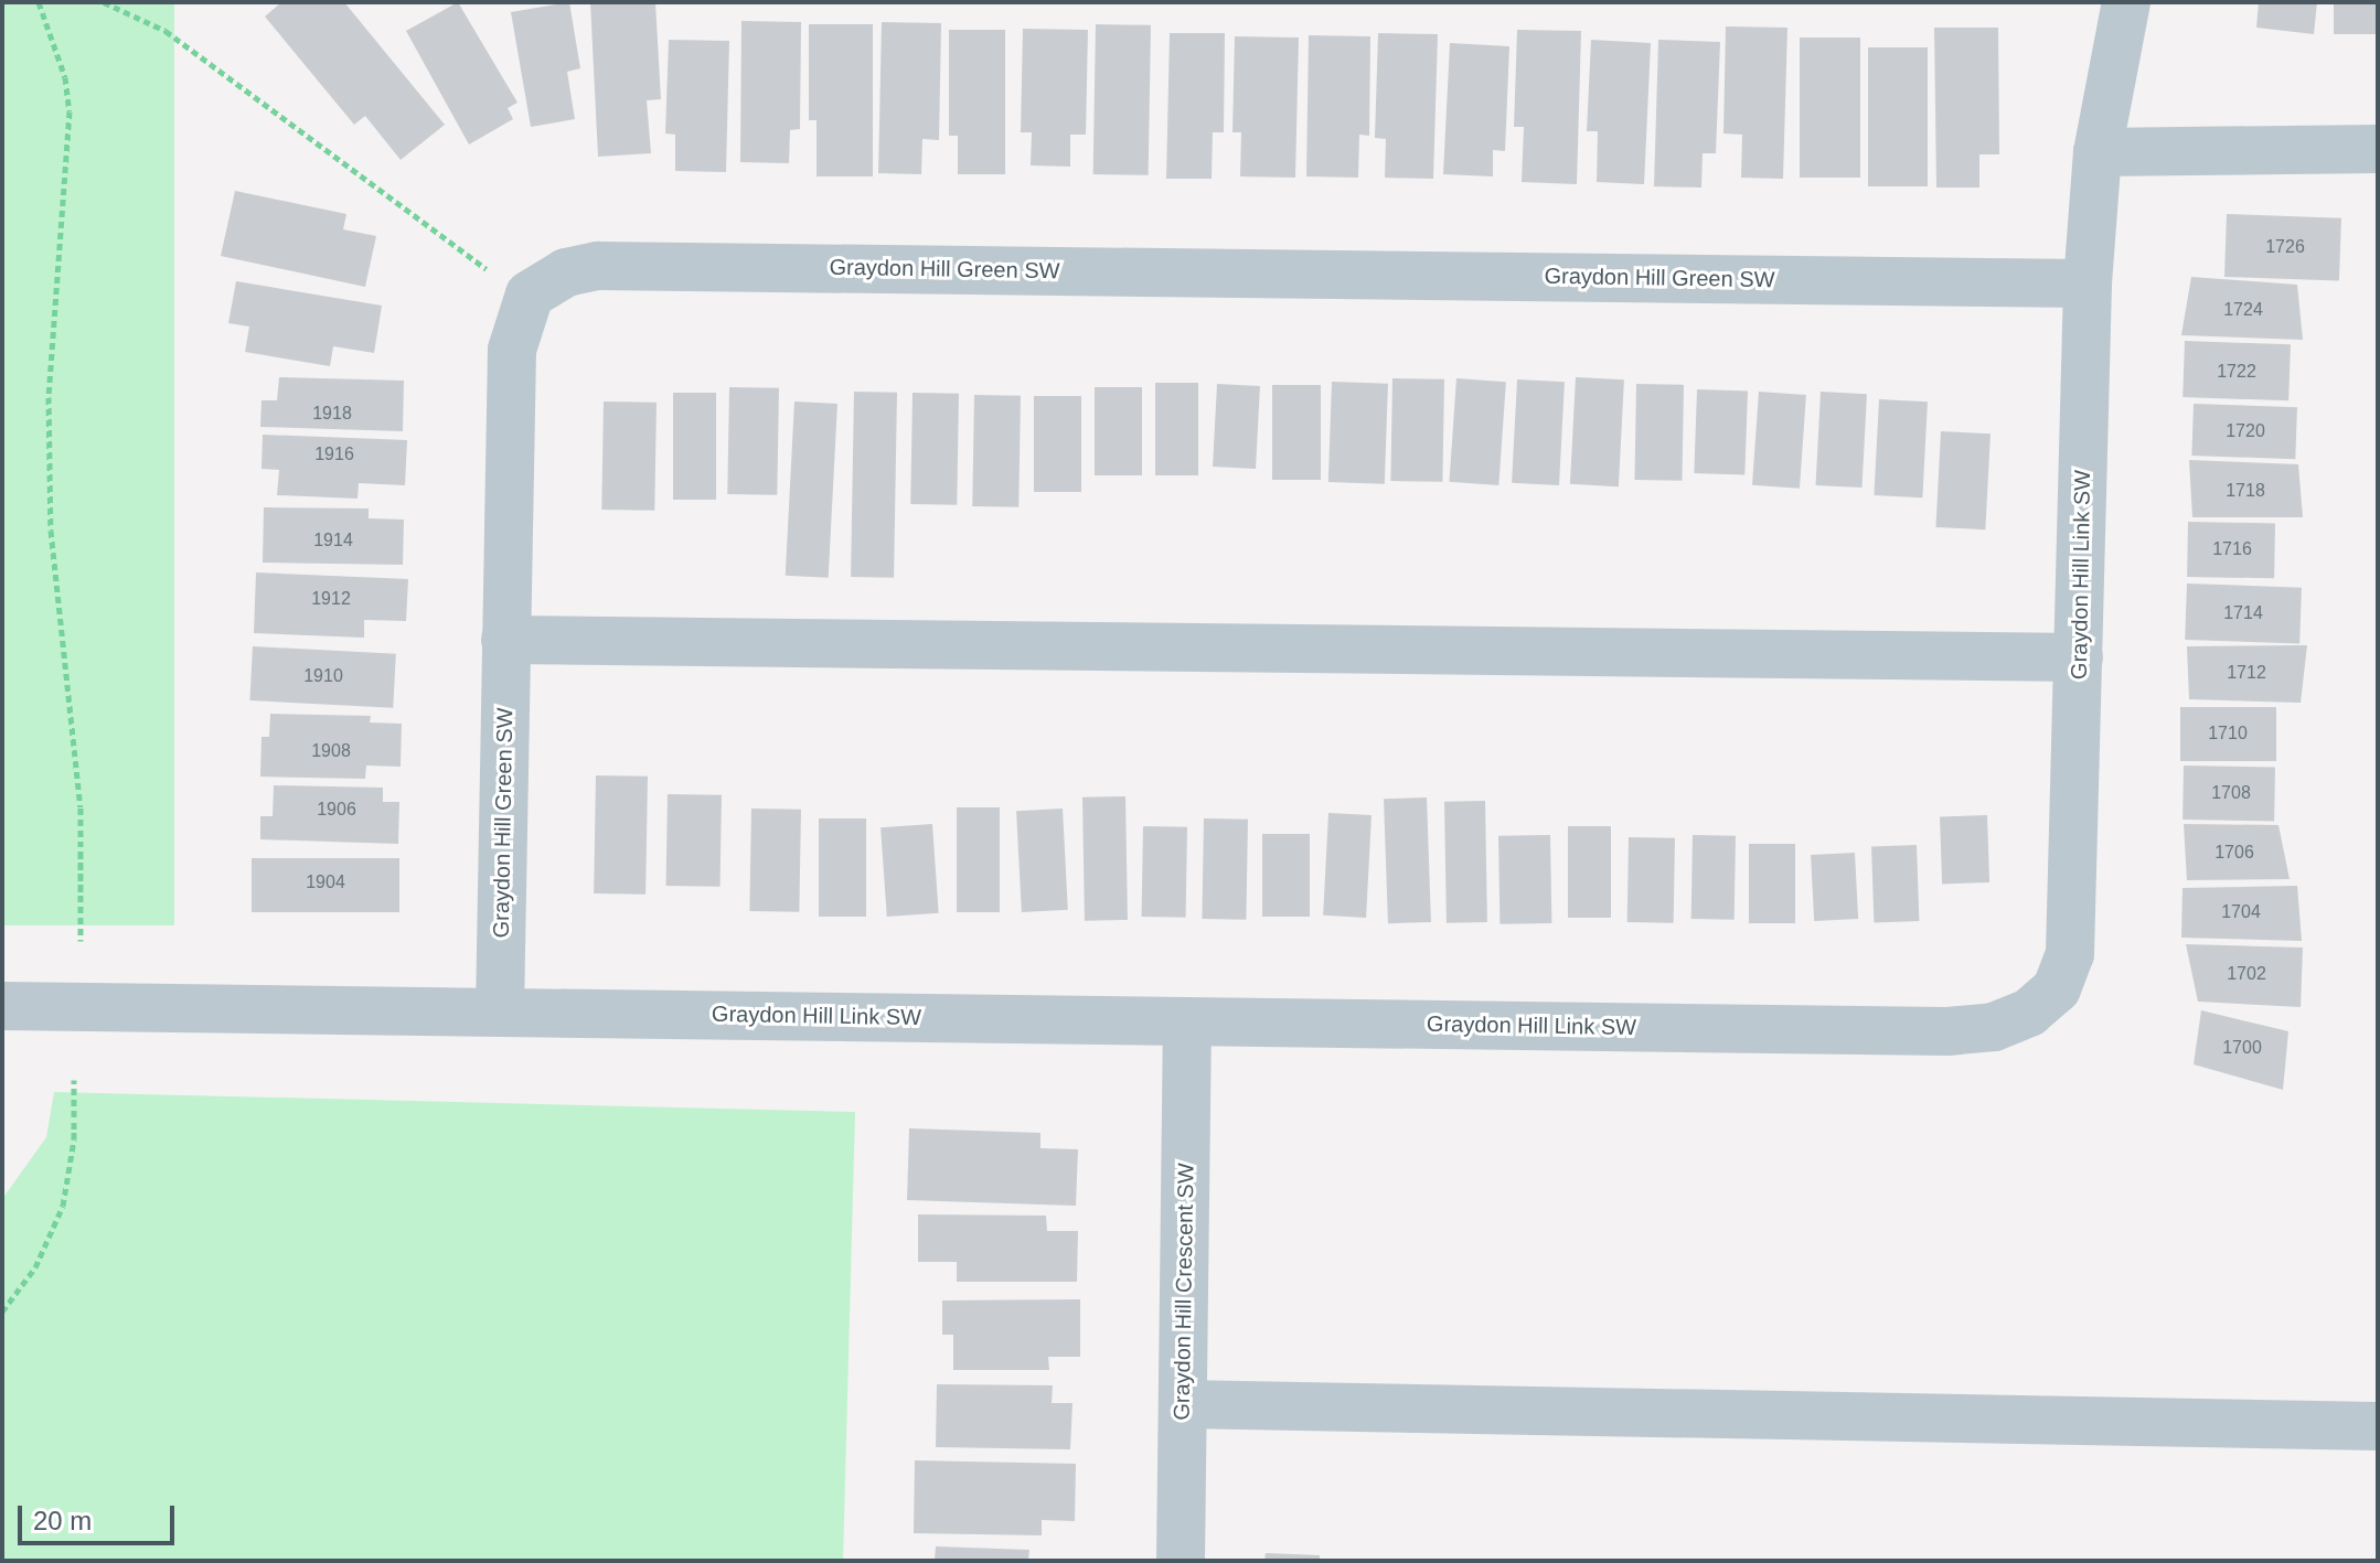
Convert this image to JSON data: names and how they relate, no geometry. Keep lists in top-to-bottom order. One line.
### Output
{"streets":{"street":["Graydon Hill Green SW","Graydon Hill Link SW","Graydon Hill Crescent SW"]},"crossings":[["Graydon Hill Green SW","Graydon Hill Link SW"],["Graydon Hill Link SW","Graydon Hill Crescent SW"]],"house_numbers":["1726","1724","1722","1918","1720","1916","1718","1914","1716","1912","1714","1712","1910","1710","1908","1708","1906","1706","1904","1704","1702","1700"],"scale_bar":"20 m"}
